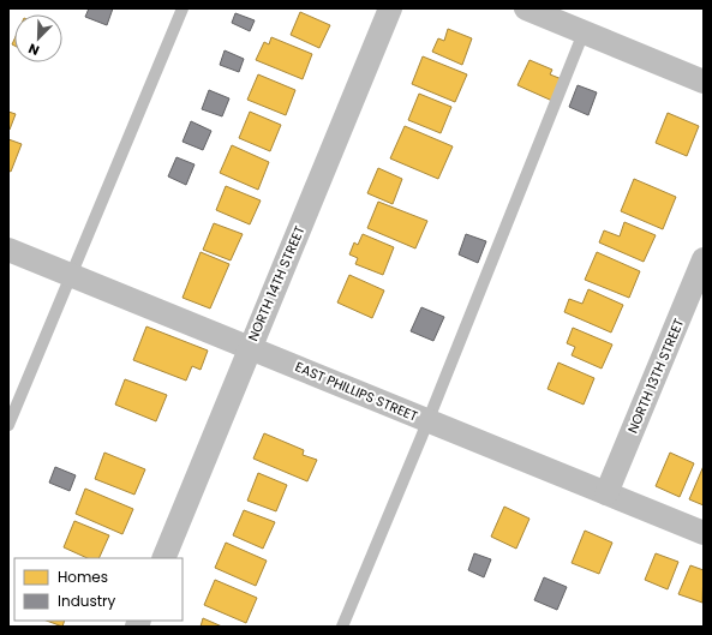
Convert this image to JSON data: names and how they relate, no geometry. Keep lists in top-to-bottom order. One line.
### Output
{"streets":{"street":["NORTH 14TH STREET","NORTH 13TH STREET","EAST PHILLIPS STREET"]},"crossings":[["NORTH 14TH STREET","EAST PHILLIPS STREET"],["NORTH 13TH STREET","EAST PHILLIPS STREET"]],"legend":["Homes","Industry"],"north":"bottom left"}
